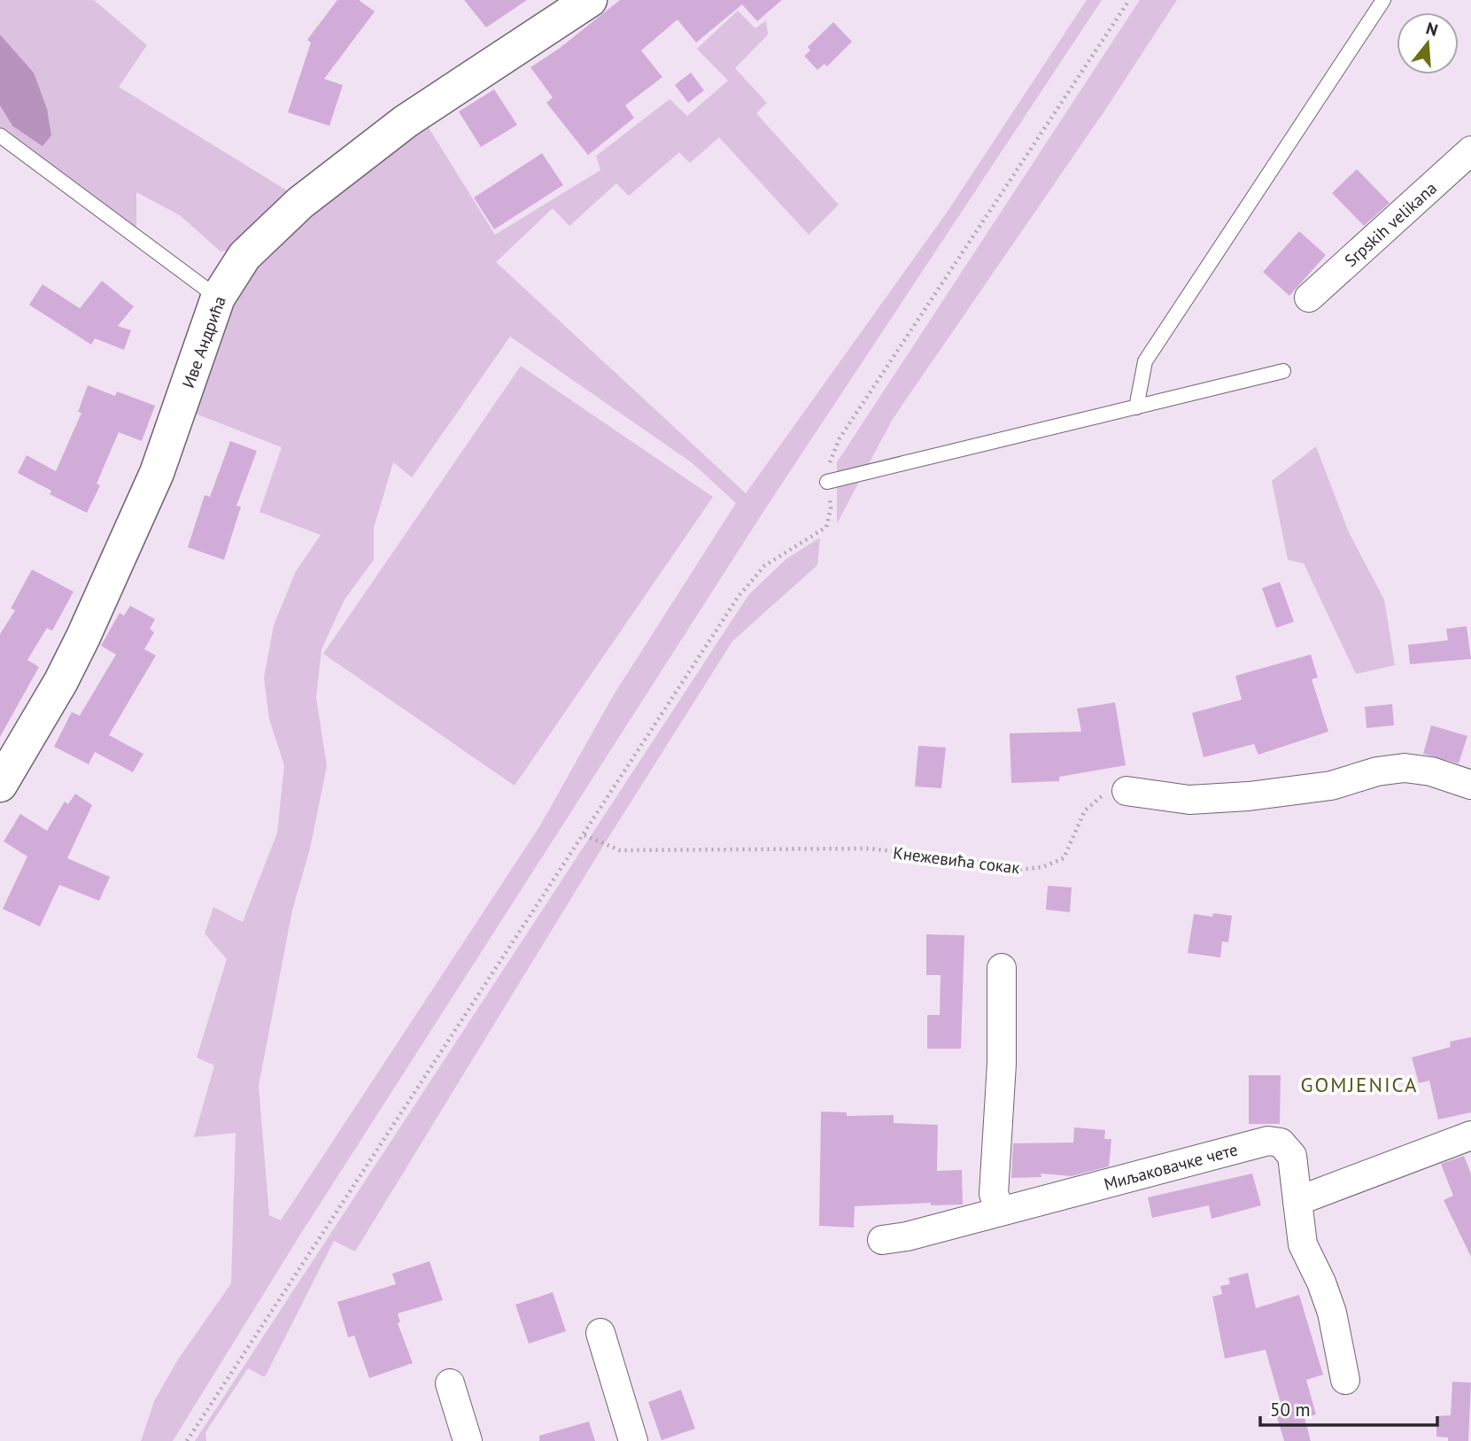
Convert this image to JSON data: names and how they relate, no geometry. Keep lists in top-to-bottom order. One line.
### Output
{"streets":{"street":["Srpskih velikana","Иве Андрића","Миљаковачке чете"],"path":["Кнежевића сокак"]},"districts":["GOMJENICA"],"scale_bar":"50 m","north":"top"}
